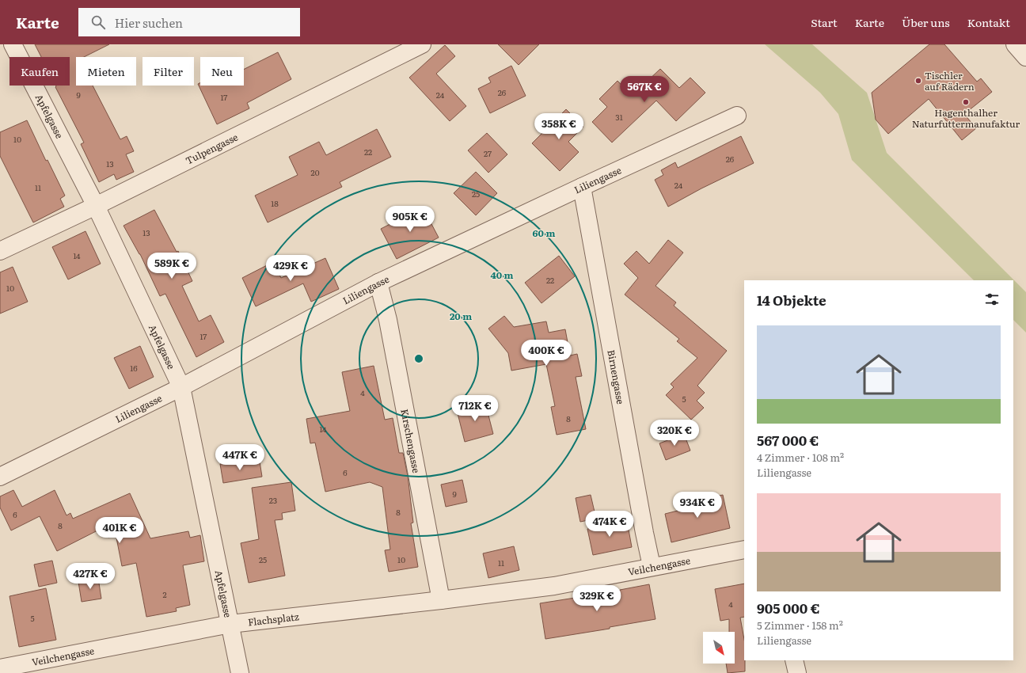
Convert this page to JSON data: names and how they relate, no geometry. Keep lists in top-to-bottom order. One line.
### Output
{"streets":{"street":["Apfelgasse","Tulpengasse","Liliengasse","Birnengasse","Kirschengasse","Veilchengasse","Flachsplatz"]},"crossings":[["Apfelgasse","Tulpengasse"],["Apfelgasse","Liliengasse"],["Apfelgasse","Flachsplatz"],["Liliengasse","Birnengasse"],["Liliengasse","Kirschengasse"],["Birnengasse","Veilchengasse"],["Kirschengasse","Veilchengasse"],["Kirschengasse","Flachsplatz"],["Veilchengasse","Flachsplatz"]],"places":["Tischler auf Rädern","Hagenthalher Naturfuttermanufaktur"],"house_numbers":["26","9","24","17","31","10","22","27","26","13","20","24","11","25","18","13","14","22","10","17","16","4","5","8","14","6","9","23","8","6","8","25","10","11","2","4","5"],"north":"bottom right","page":{"header":"Karte","search":"Hier suchen","nav":["Start","Karte","Über uns","Kontakt"],"chip":["Kaufen","Mieten","Filter","Neu"],"price":["567K €","358K €","905K €","589K €","429K €","400K €","712K €","320K €","447K €","934K €","474K €","401K €","427K €","329K €"],"heading":"14 Objekte","list":[{"name":"567 000 €","note":"4 Zimmer · 108 m² · Liliengasse"},{"name":"905 000 €","note":"5 Zimmer · 158 m² · Liliengasse"}]},"rings":["60 m","40 m","20 m"]}
